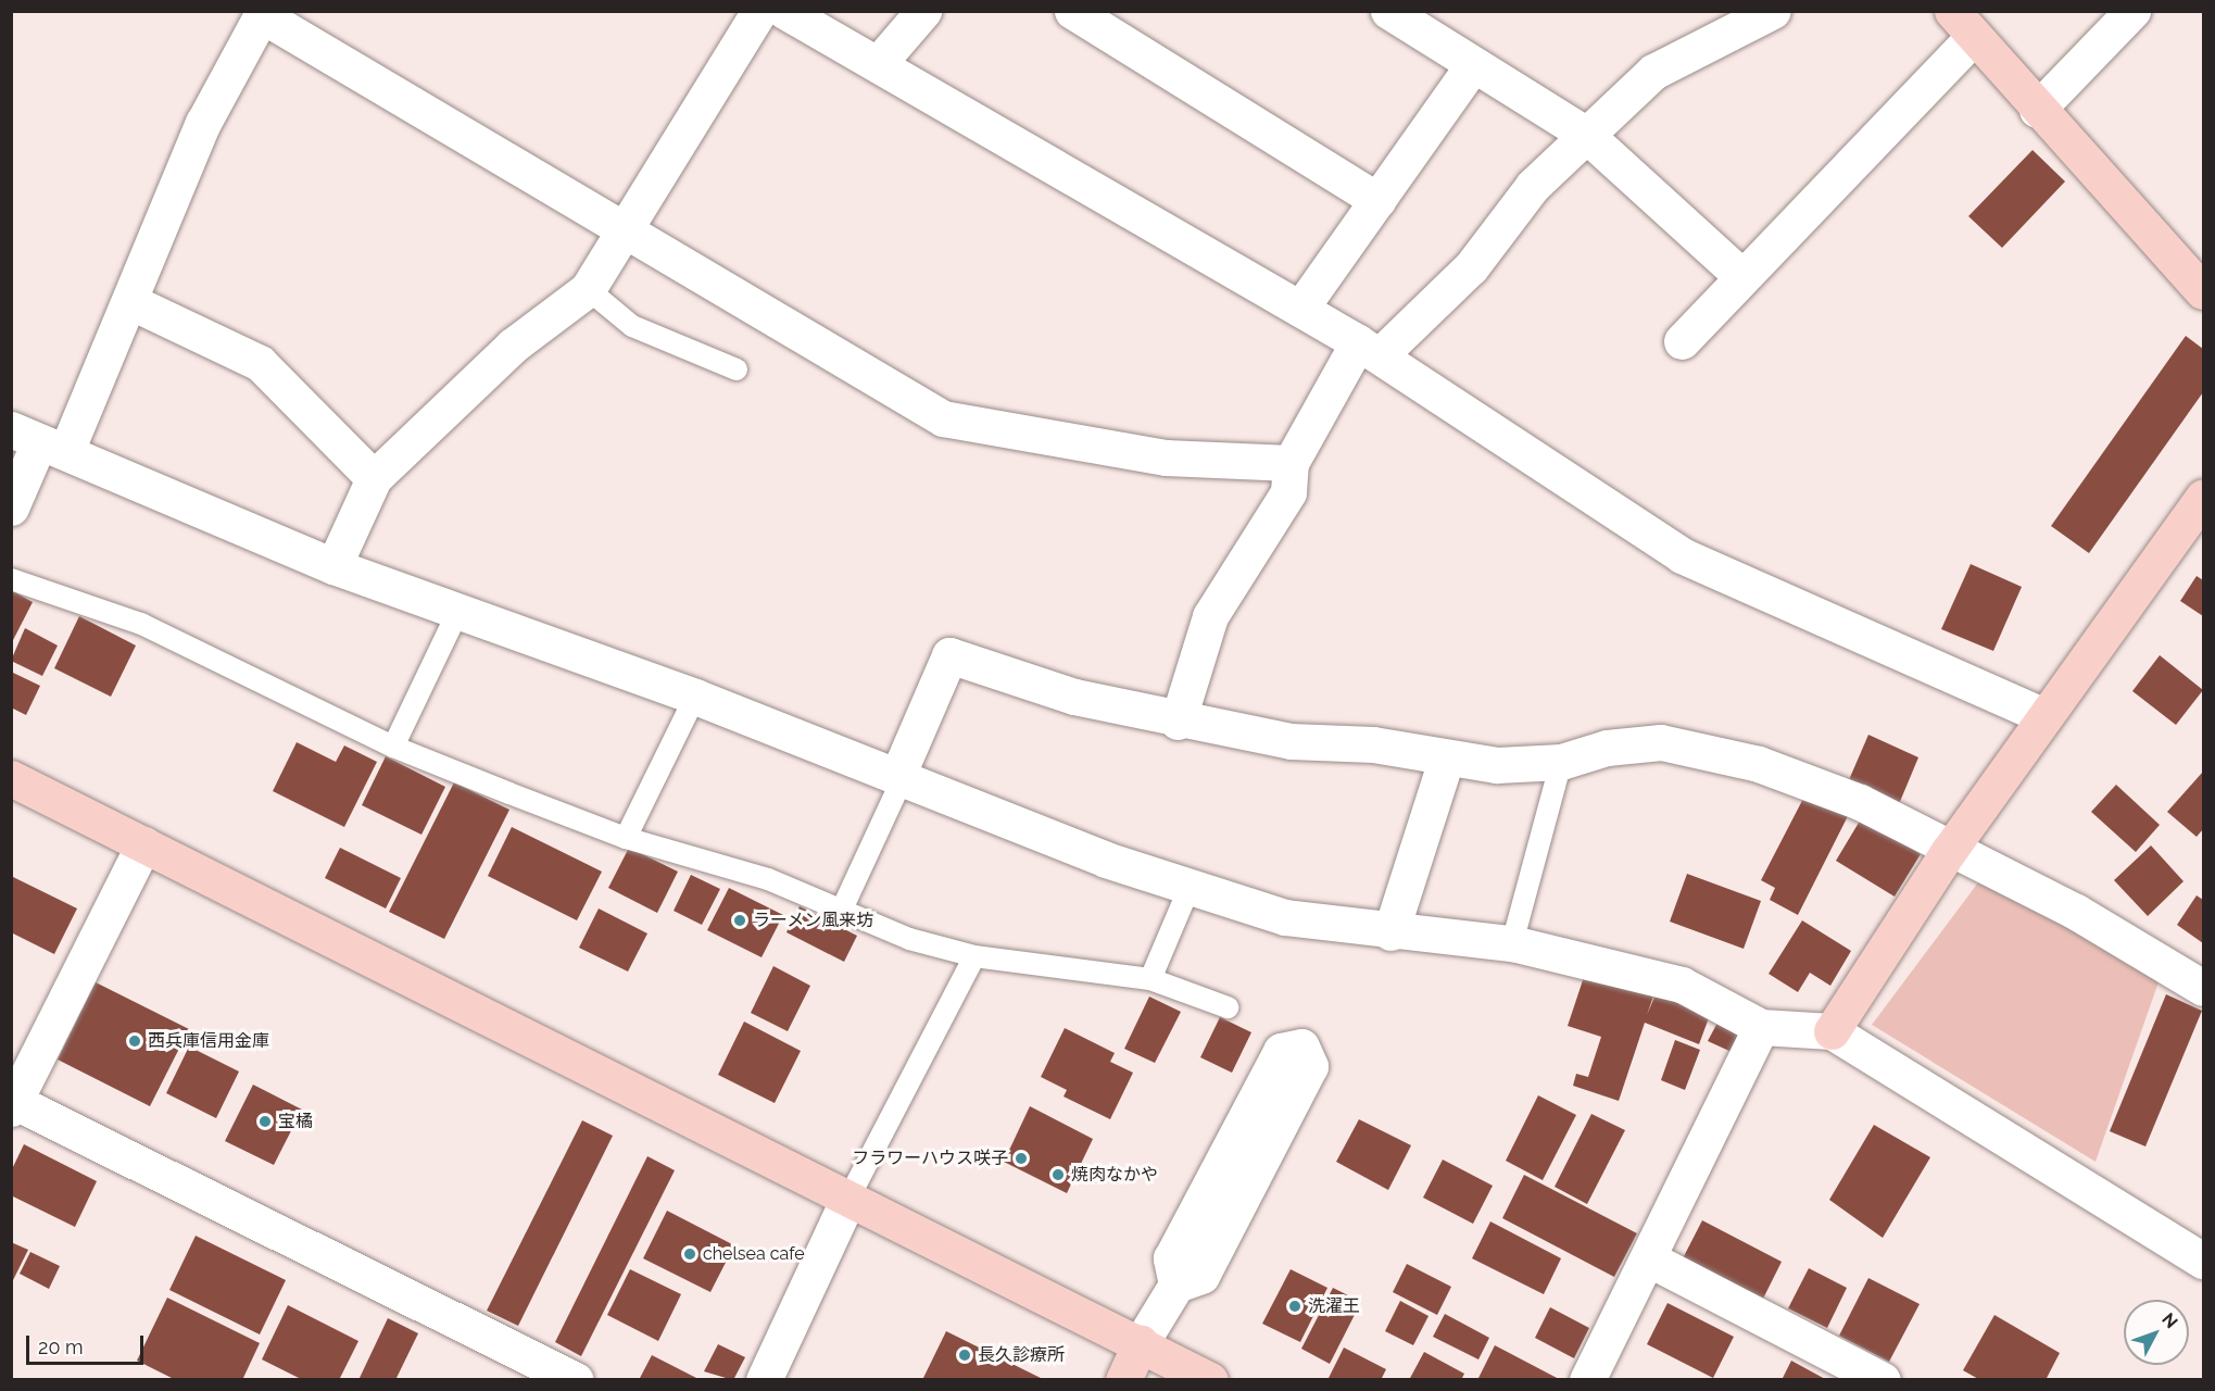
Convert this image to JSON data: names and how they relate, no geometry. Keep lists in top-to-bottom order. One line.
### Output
{"places":["ラーメン風来坊","西兵庫信用金庫","宝橘","フラワーハウス咲子","焼肉なかや","chelsea cafe","洗濯王","長久診療所"],"scale_bar":"20 m","north":"top right"}
